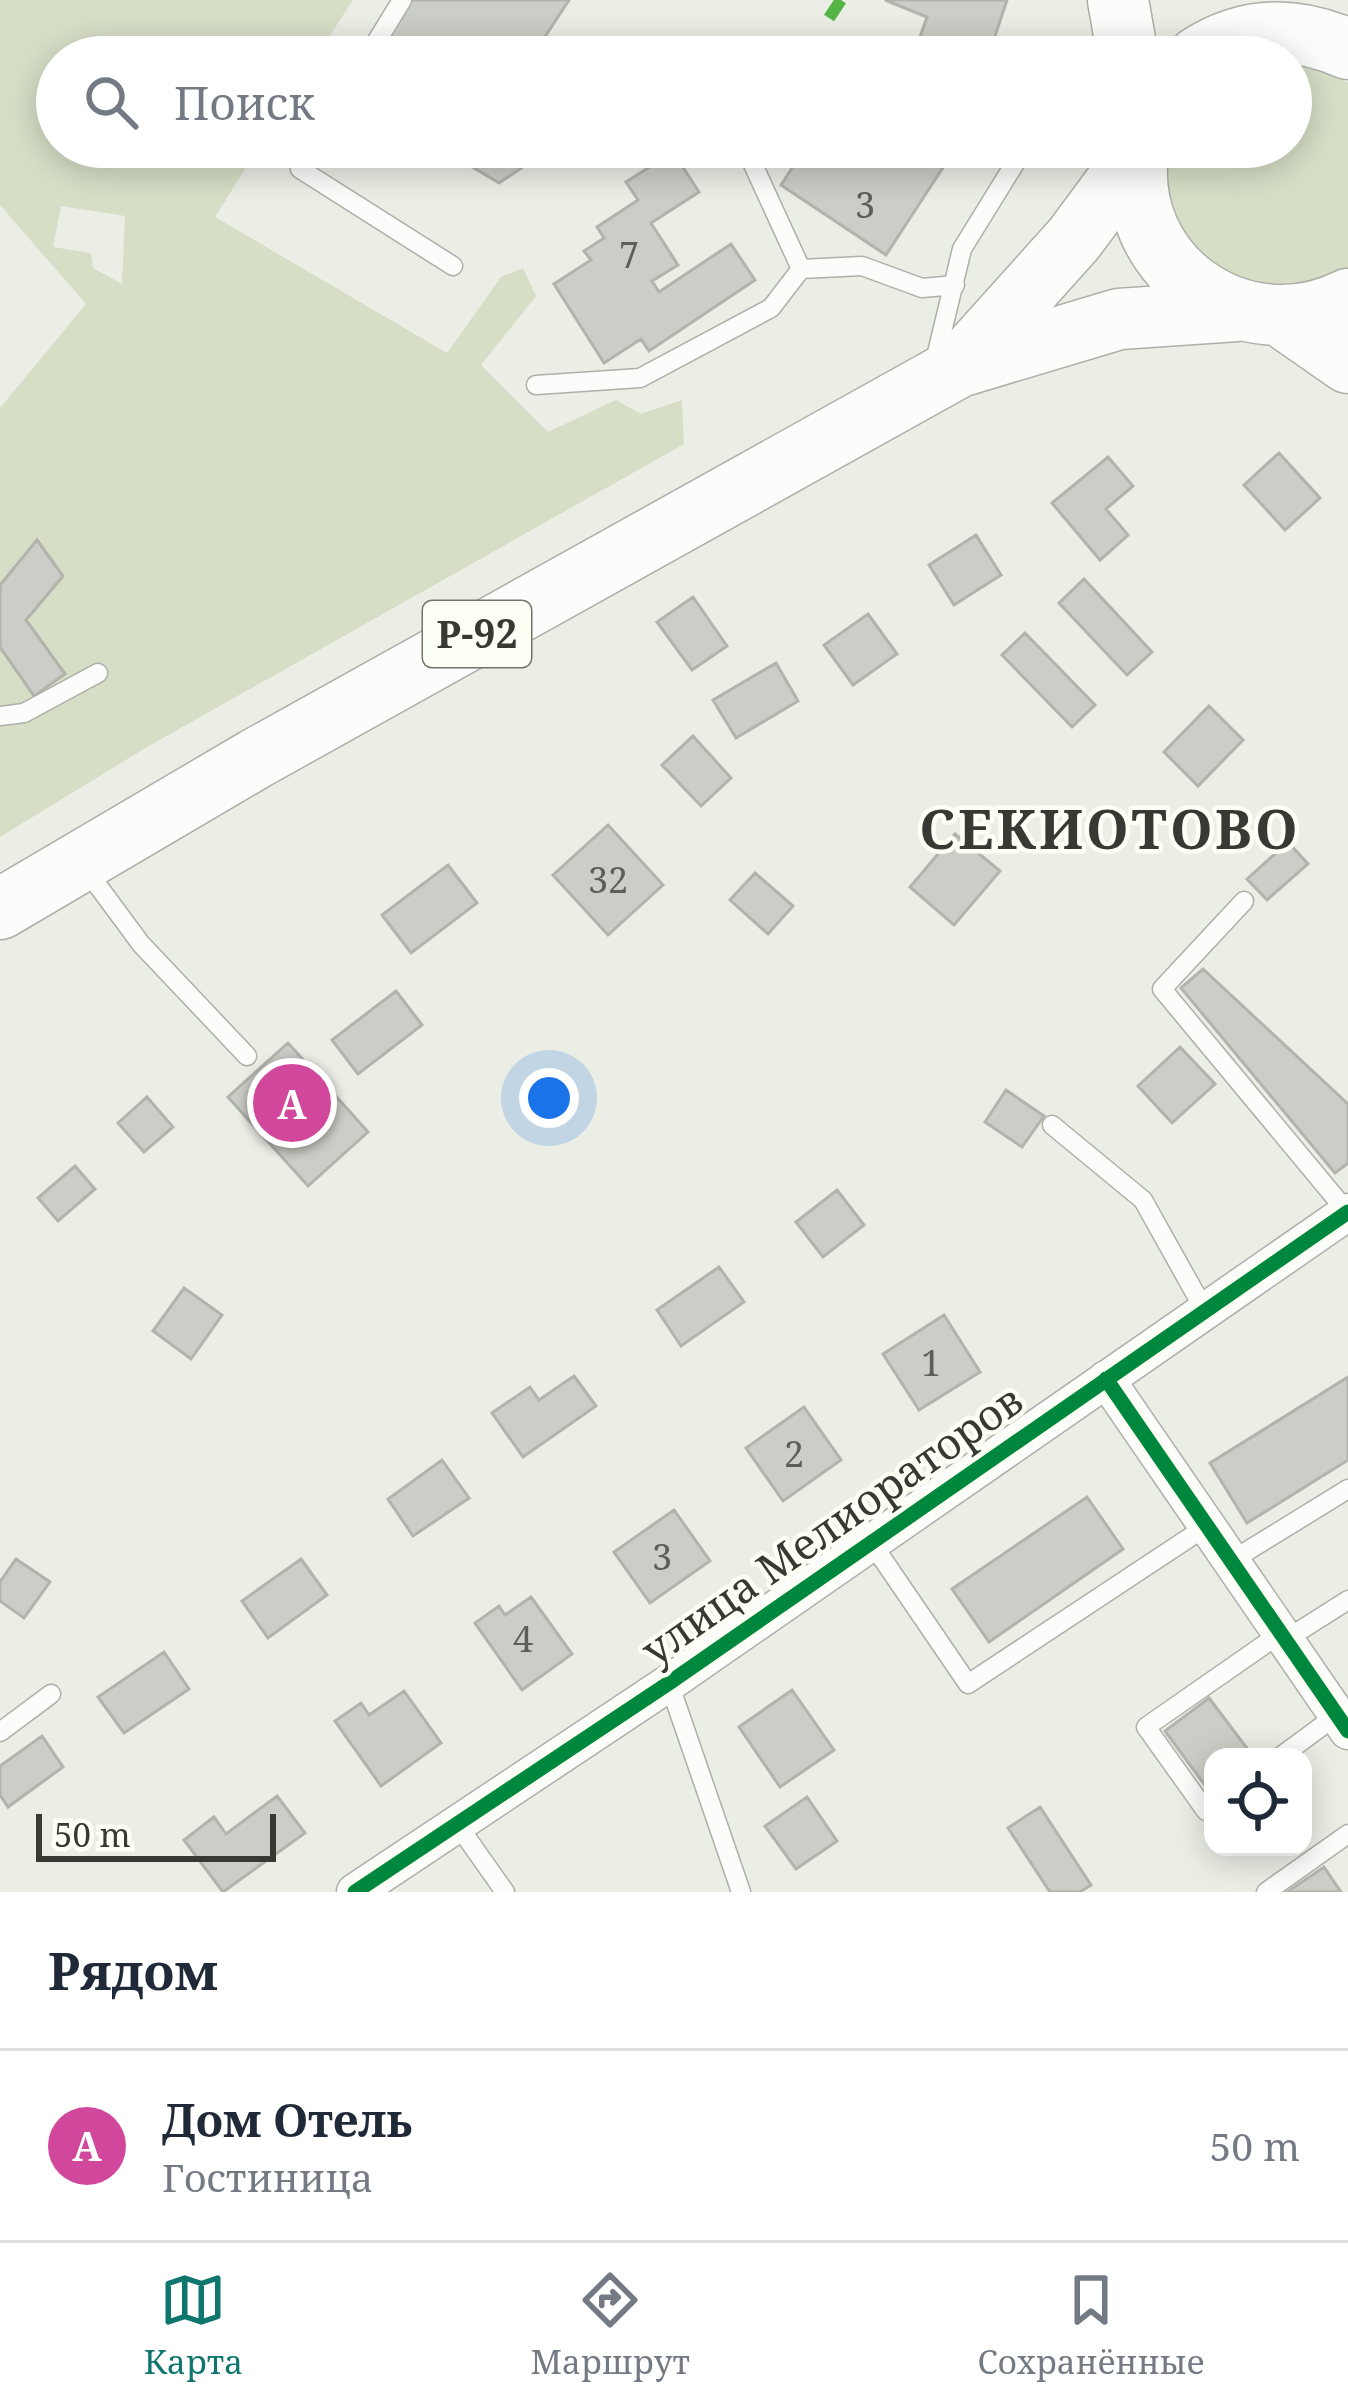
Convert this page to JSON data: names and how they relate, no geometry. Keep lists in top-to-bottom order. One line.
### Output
{"streets":{"main road":["Р-92"],"street":["улица Мелиораторов"]},"districts":["СЕКИОТОВО"],"house_numbers":["3","7","32","1","2","3","4"],"scale_bar":"50 m","page":{"search":"Поиск","pins":"A","scale":"50 m","heading":"Рядом","list":[{"mark":"A","name":"Дом Отель","note":"Гостиница","value":"50 m"}],"nav":["Карта","Маршрут","Сохранённые"]}}
